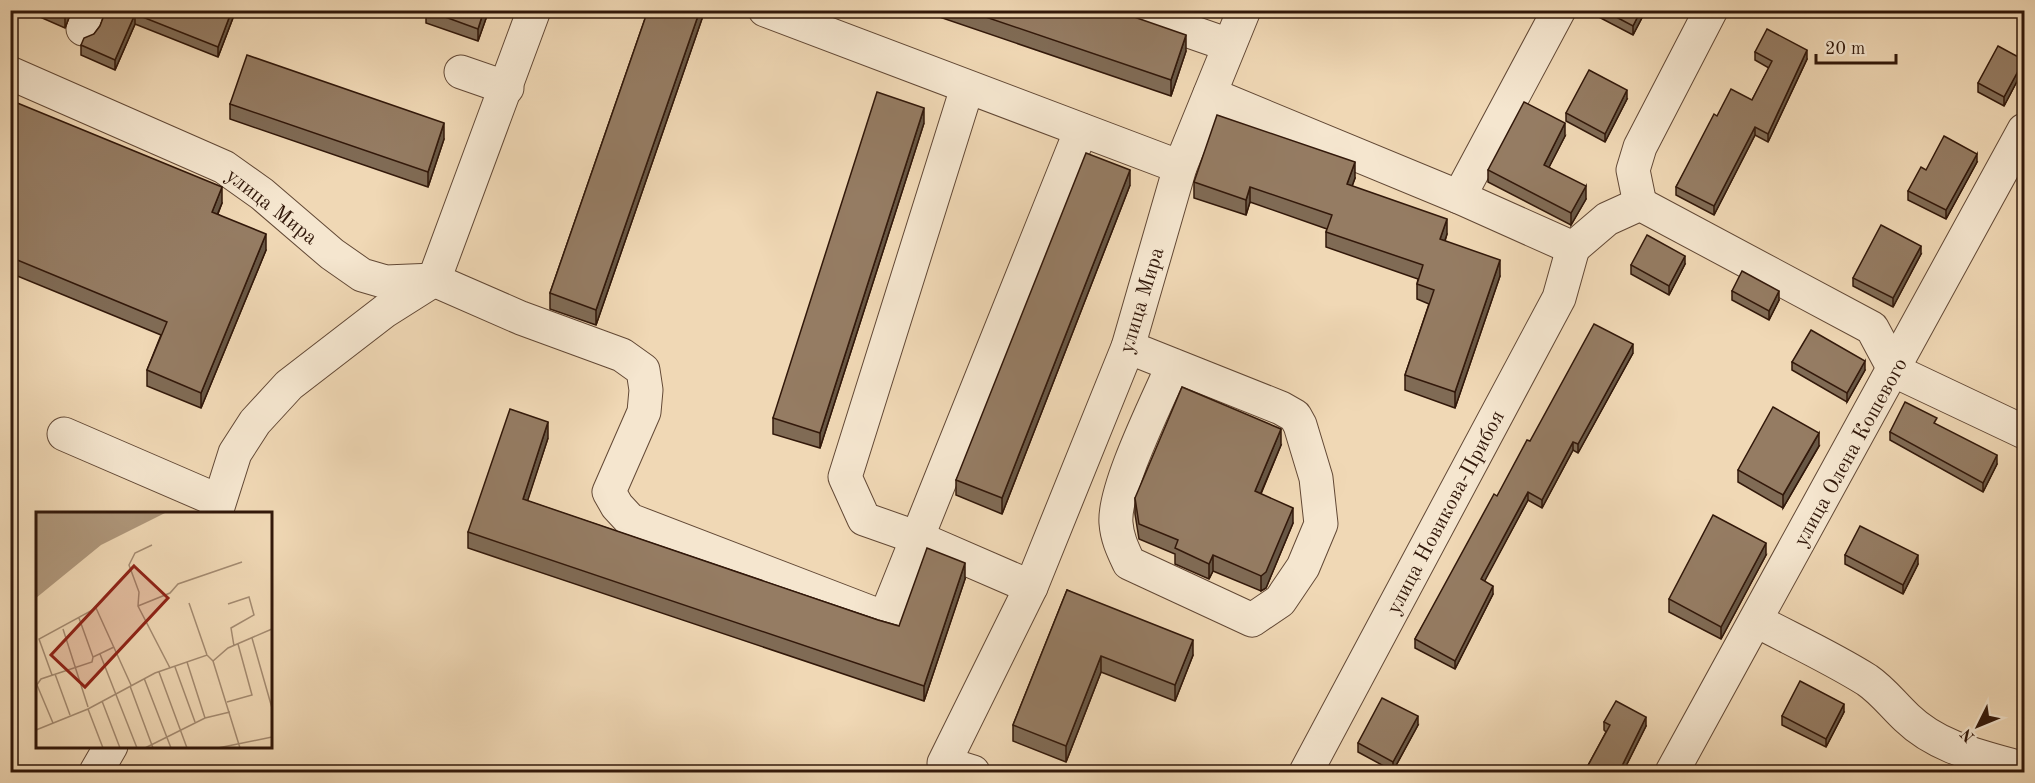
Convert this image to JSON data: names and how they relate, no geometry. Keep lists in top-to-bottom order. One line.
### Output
{"streets":{"street":["улица Мира","улица Олена Кошевого","улица Новикова-Прибоя"]},"scale_bar":"20 m","north":"bottom left"}
